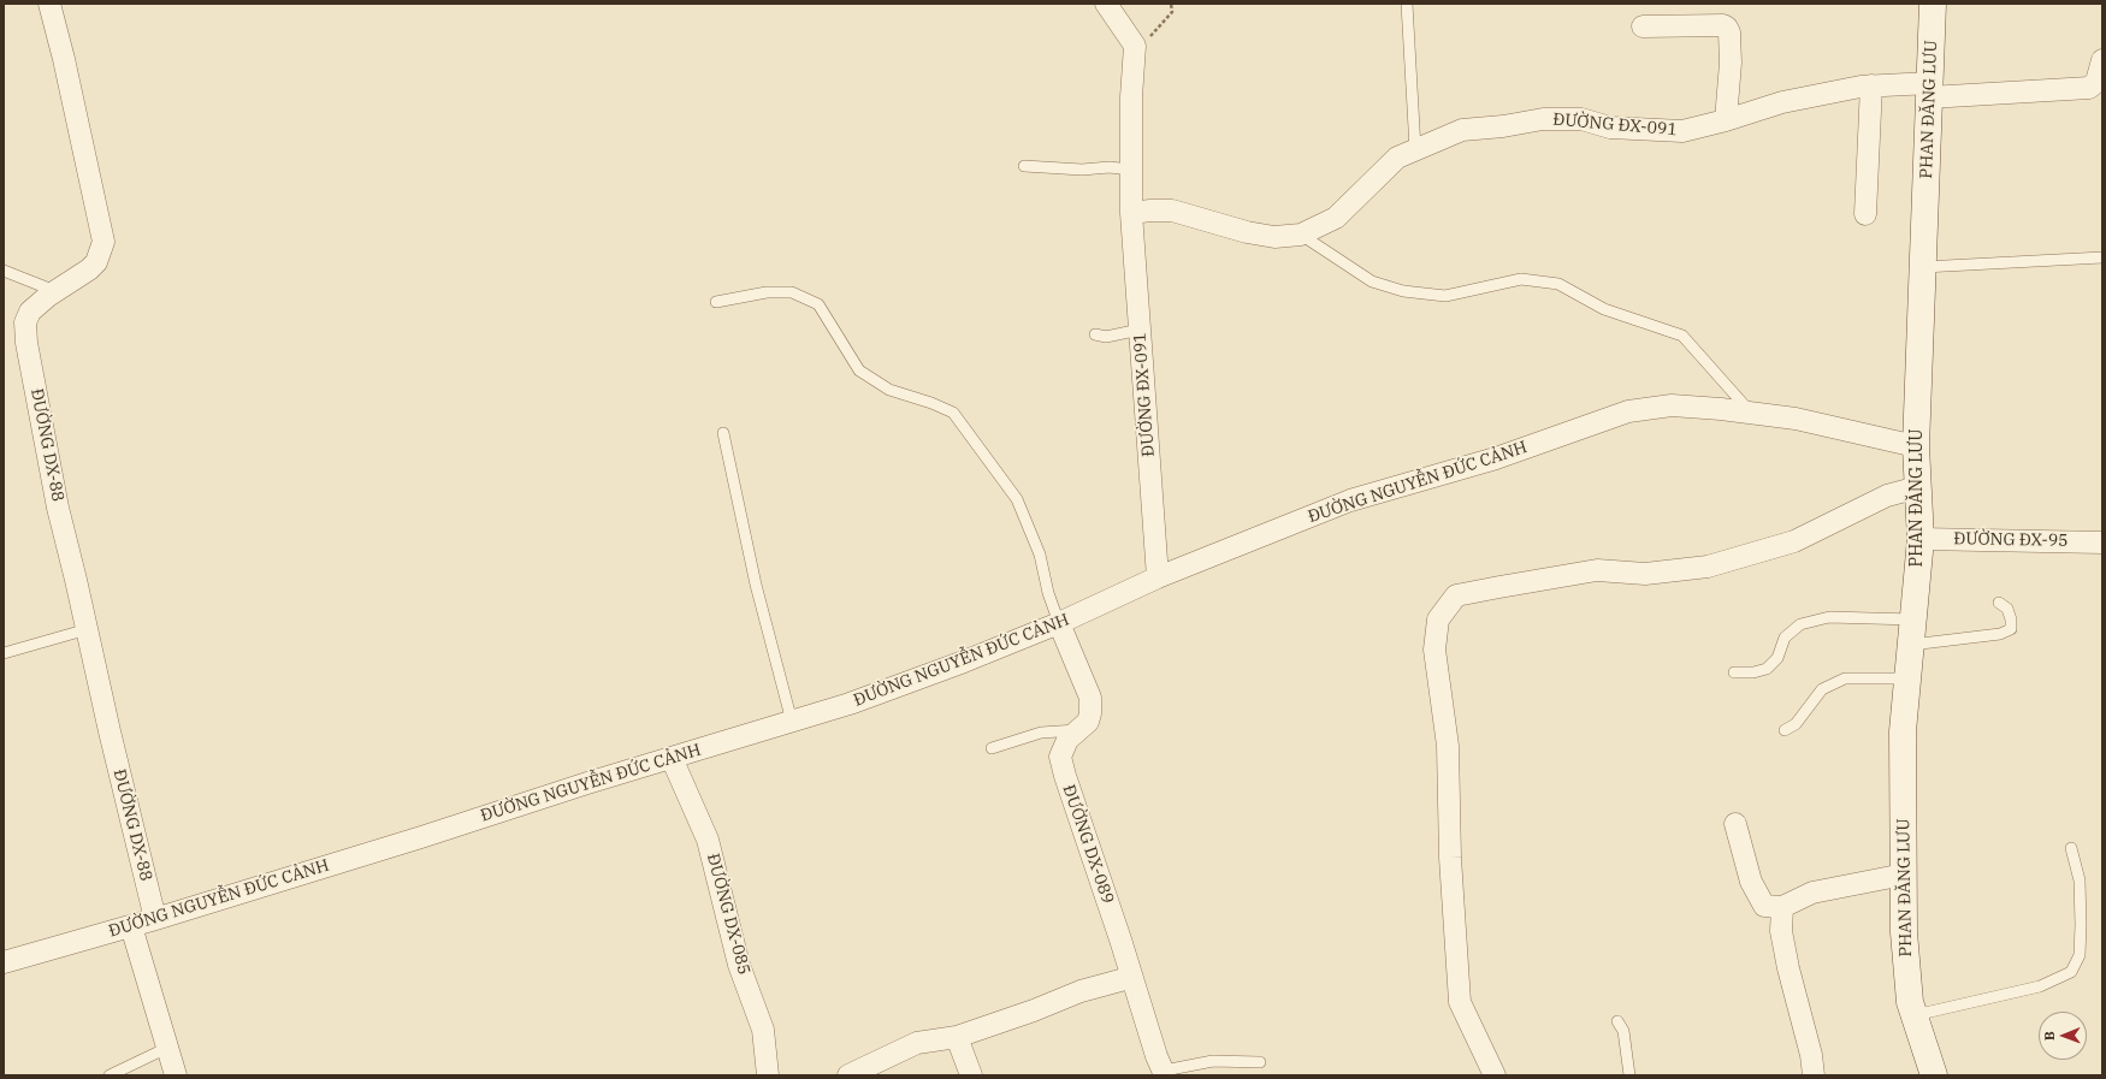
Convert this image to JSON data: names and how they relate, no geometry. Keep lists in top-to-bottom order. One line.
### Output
{"streets":{"street":["PHAN ĐĂNG LƯU","ĐƯỜNG ĐX-091","ĐƯỜNG DX-88","ĐƯỜNG NGUYỄN ĐỨC CẢNH","ĐƯỜNG ĐX-95","ĐƯỜNG DX-089","ĐƯỜNG DX-085"]},"crossings":[["PHAN ĐĂNG LƯU","ĐƯỜNG ĐX-091"],["PHAN ĐĂNG LƯU","ĐƯỜNG NGUYỄN ĐỨC CẢNH"],["PHAN ĐĂNG LƯU","ĐƯỜNG ĐX-95"],["ĐƯỜNG ĐX-091","ĐƯỜNG NGUYỄN ĐỨC CẢNH"],["ĐƯỜNG DX-88","ĐƯỜNG NGUYỄN ĐỨC CẢNH"],["ĐƯỜNG NGUYỄN ĐỨC CẢNH","ĐƯỜNG DX-089"],["ĐƯỜNG NGUYỄN ĐỨC CẢNH","ĐƯỜNG DX-085"]],"north":"left"}
